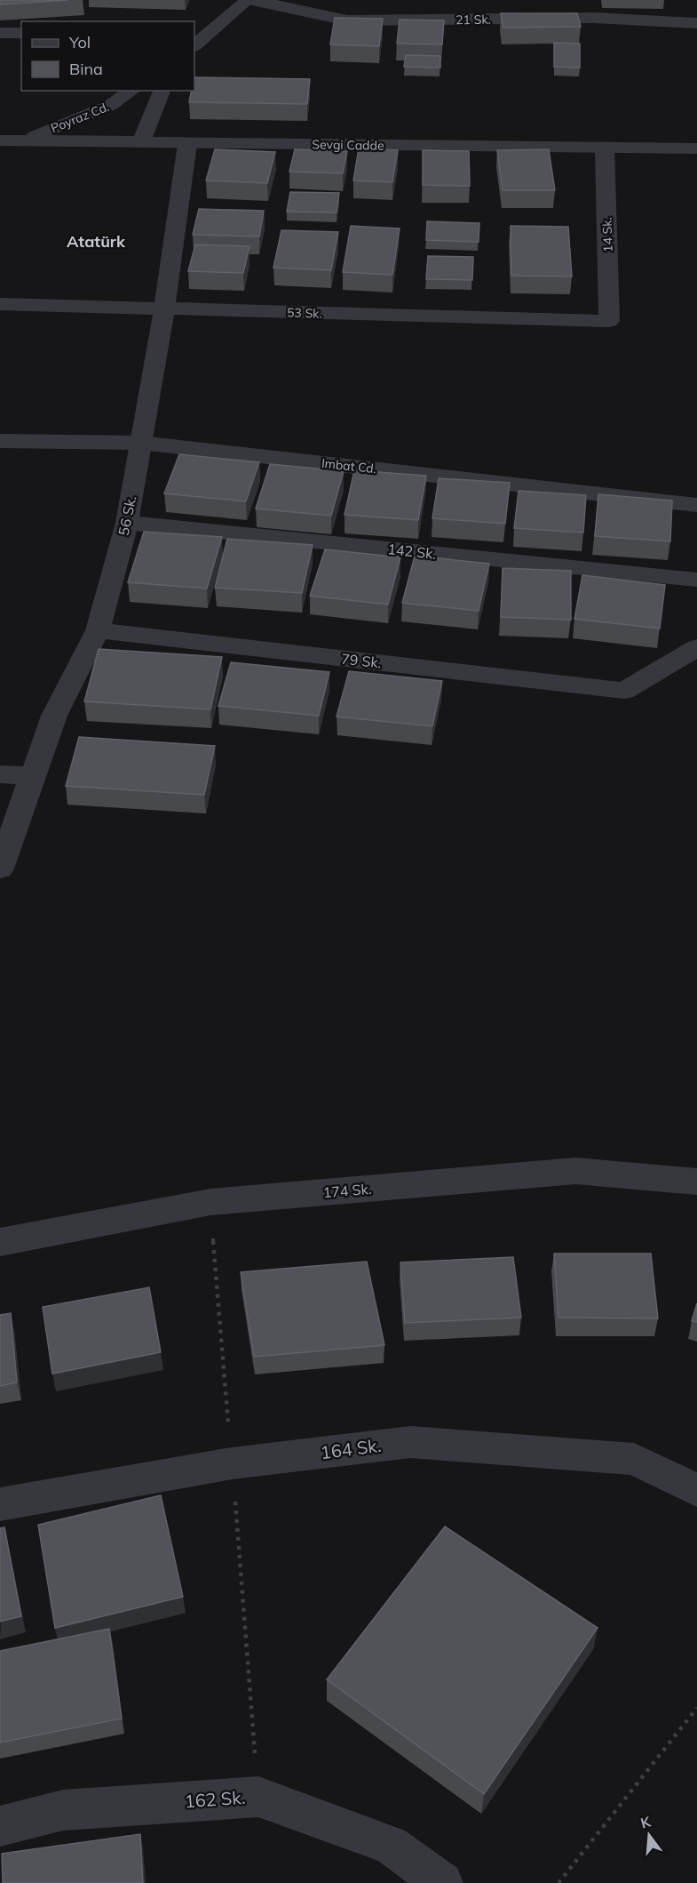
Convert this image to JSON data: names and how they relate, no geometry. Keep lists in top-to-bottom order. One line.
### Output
{"streets":{"street":["21 Sk.","Poyraz Cd.","Sevgi Cadde","14 Sk.","53 Sk.","Imbat Cd.","56 Sk.","142 Sk.","79 Sk.","174 Sk.","164 Sk.","162 Sk."]},"crossings":[["Poyraz Cd.","Sevgi Cadde"],["Sevgi Cadde","14 Sk."],["Sevgi Cadde","56 Sk."],["14 Sk.","53 Sk."],["53 Sk.","56 Sk."],["Imbat Cd.","56 Sk."],["56 Sk.","142 Sk."],["56 Sk.","79 Sk."]],"districts":["Atatürk"],"legend":["Yol","Bina"],"north":"top"}
